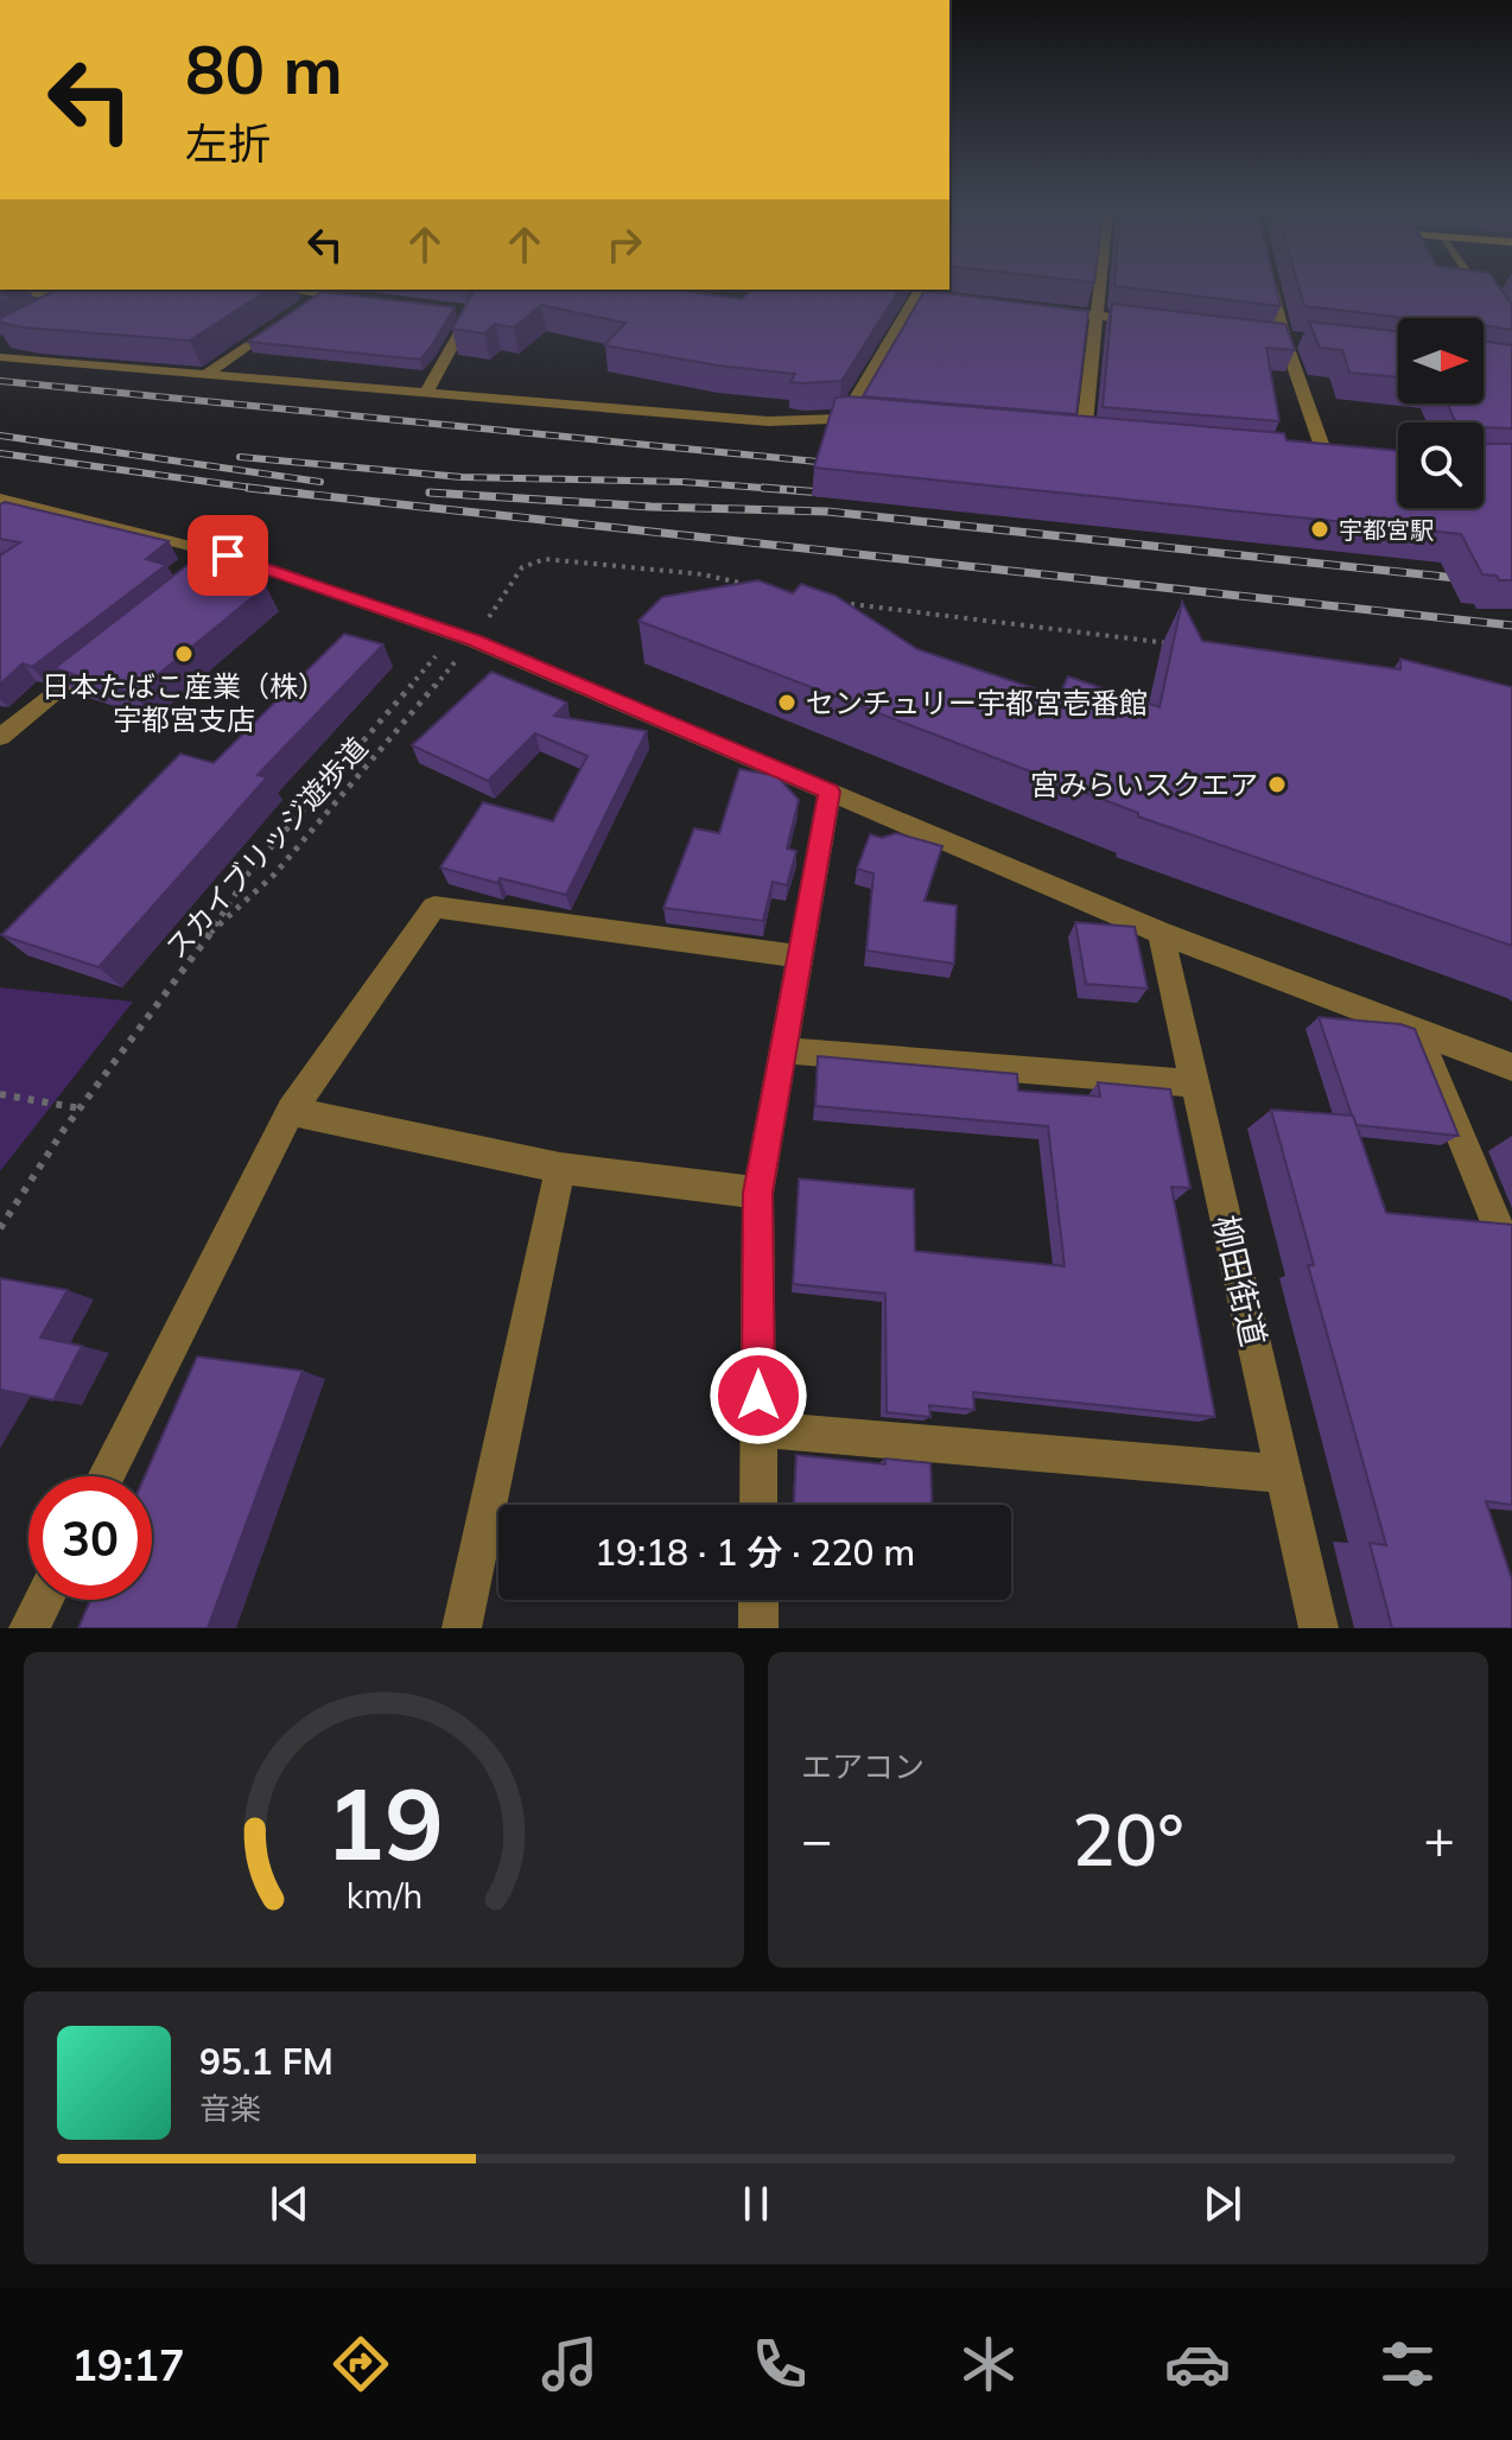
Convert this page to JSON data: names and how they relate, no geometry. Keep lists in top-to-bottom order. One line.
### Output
{"streets":{"street":["柳田街道"],"path":["スカイブリッジ遊歩道"]},"places":["宇都宮駅","日本たばこ産業（株） 宇都宮支店","センチュリー宇都宮壱番館","宮みらいスクエア"],"north":"right","page":{"turn":["80 m","左折"],"limit":"30","trip":"19:18 · 1 分 · 220 m","tile":"エアコン","heat":["−","20°","+"],"song":["95.1 FM","音楽"],"tabs":"19:17","gauge":["19","km/h"]}}
